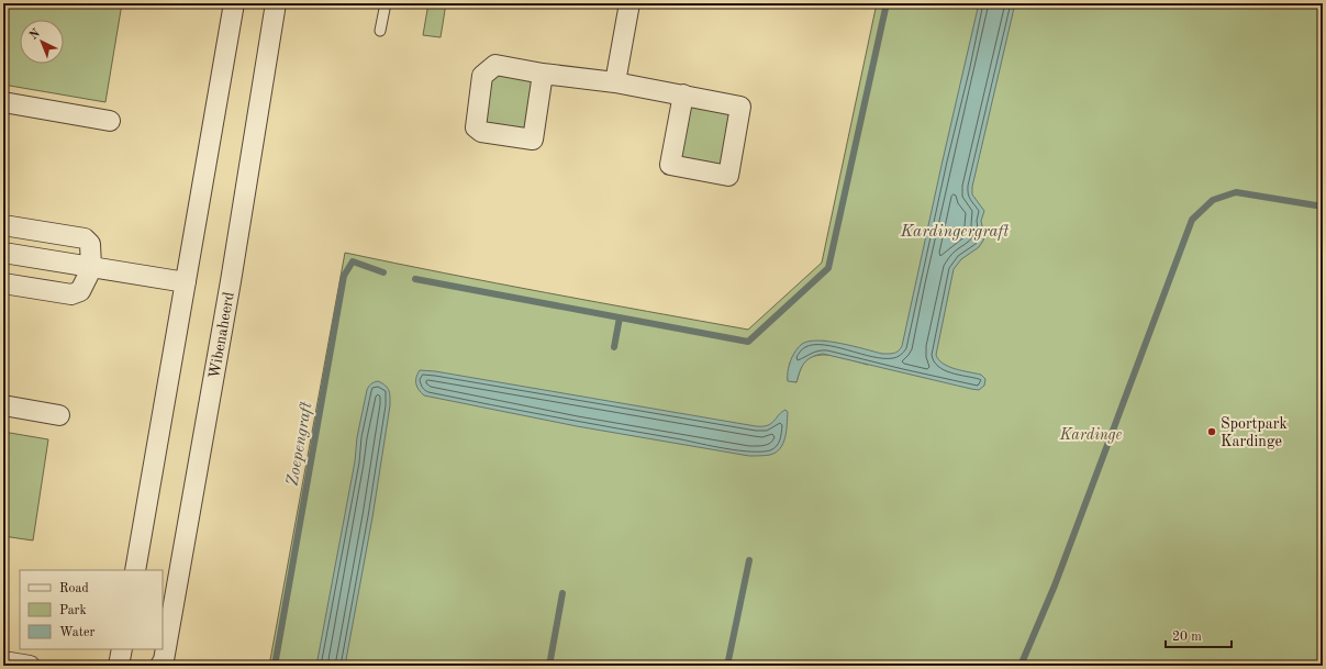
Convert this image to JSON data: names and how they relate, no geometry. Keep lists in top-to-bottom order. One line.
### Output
{"streets":{"street":["Wibenaheerd"]},"water":["Kardingergraft","Zoepengraft"],"parks":["Kardinge"],"places":["Sportpark Kardinge"],"legend":["Road","Park","Water"],"scale_bar":"20 m","north":"top left"}
